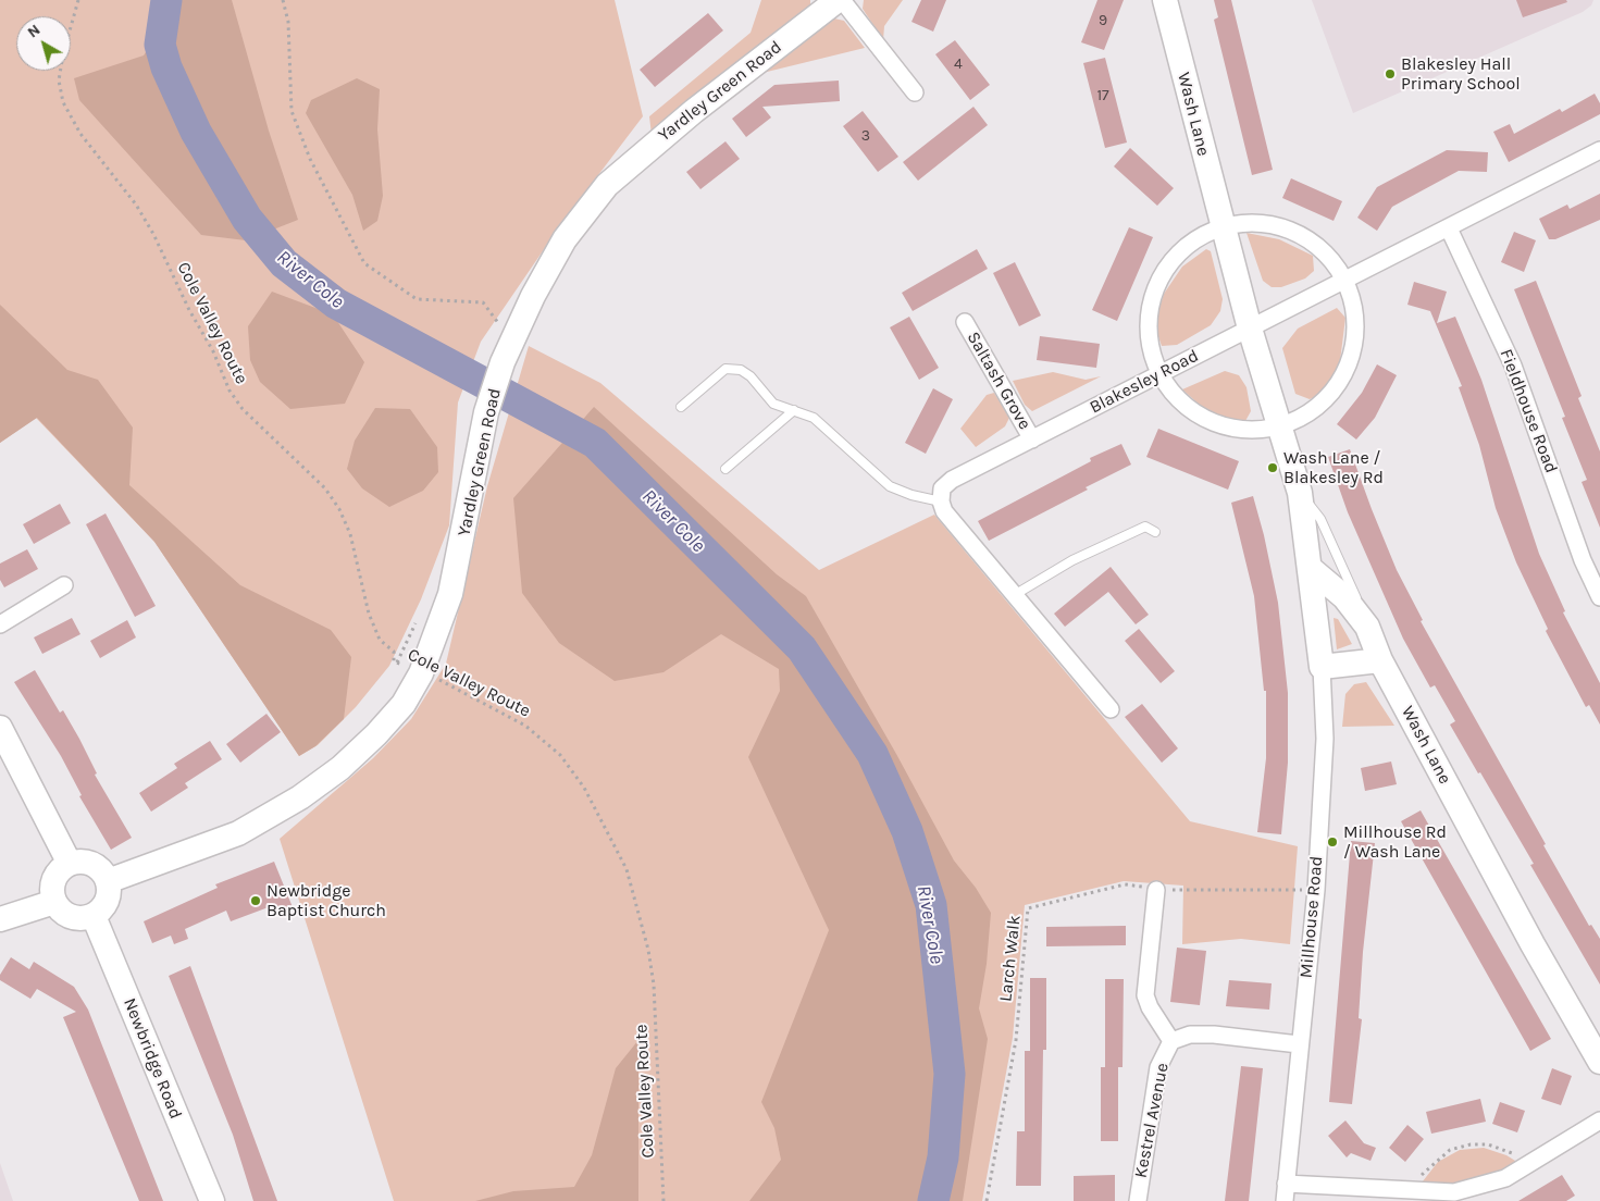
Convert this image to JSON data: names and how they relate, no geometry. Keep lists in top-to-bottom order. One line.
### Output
{"streets":{"street":["Yardley Green Road","Wash Lane","Saltash Grove","Blakesley Road","Fieldhouse Road","Millhouse Road","Newbridge Road","Kestrel Avenue"],"path":["Cole Valley Route","Larch Walk"]},"crossings":[["Yardley Green Road","Cole Valley Route"],["Yardley Green Road","Newbridge Road"],["Wash Lane","Blakesley Road"],["Wash Lane","Millhouse Road"],["Saltash Grove","Blakesley Road"],["Blakesley Road","Fieldhouse Road"],["Millhouse Road","Larch Walk"],["Millhouse Road","Kestrel Avenue"]],"water":["River Cole"],"places":["Blakesley Hall Primary School","Wash Lane / Blakesley Rd","Millhouse Rd / Wash Lane","Newbridge Baptist Church"],"house_numbers":["9","4","17","3"],"north":"top left"}
